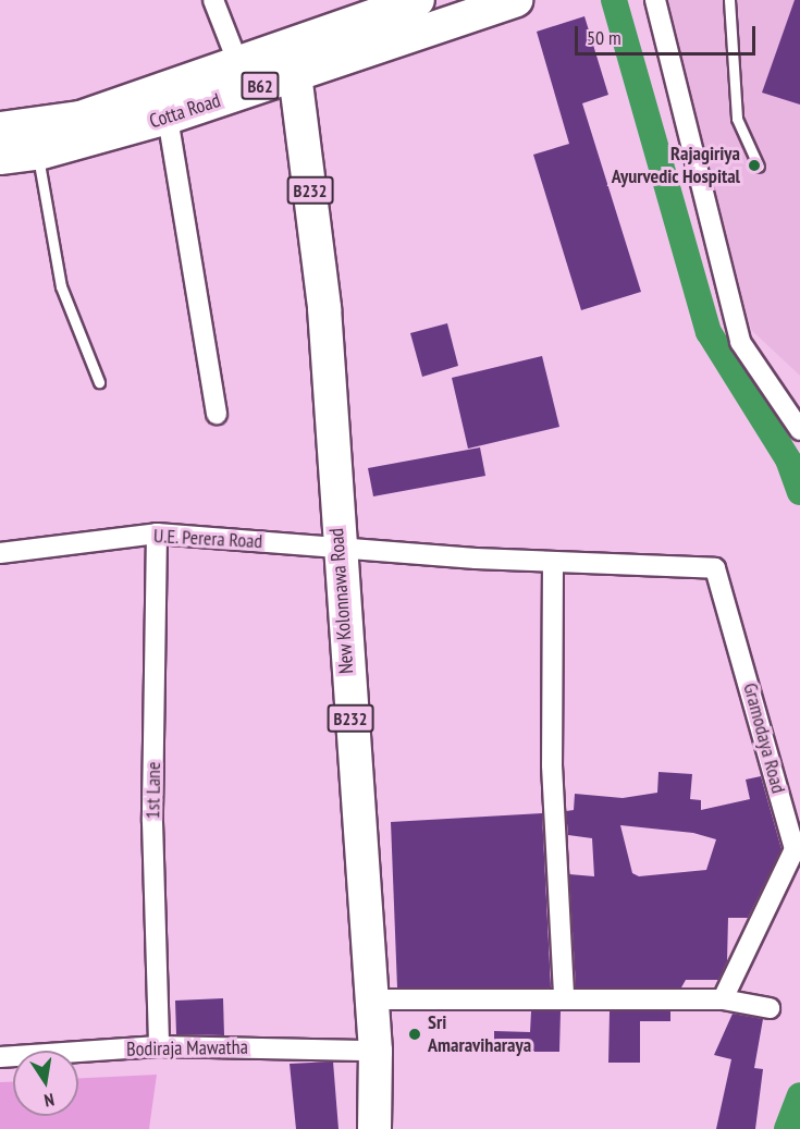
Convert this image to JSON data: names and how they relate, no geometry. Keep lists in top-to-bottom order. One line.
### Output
{"streets":{"main road":["B62","Cotta Road","B232","New Kolonnawa Road"],"street":["U.E. Perera Road","Gramodaya Road","1st Lane","Bodiraja Mawatha"]},"crossings":[["Cotta Road","New Kolonnawa Road"],["U.E. Perera Road","New Kolonnawa Road"],["U.E. Perera Road","Gramodaya Road"],["U.E. Perera Road","1st Lane"],["New Kolonnawa Road","Gramodaya Road"],["New Kolonnawa Road","Bodiraja Mawatha"],["1st Lane","Bodiraja Mawatha"]],"places":["Rajagiriya Ayurvedic Hospital","Sri Amaraviharaya"],"scale_bar":"50 m","north":"bottom"}
